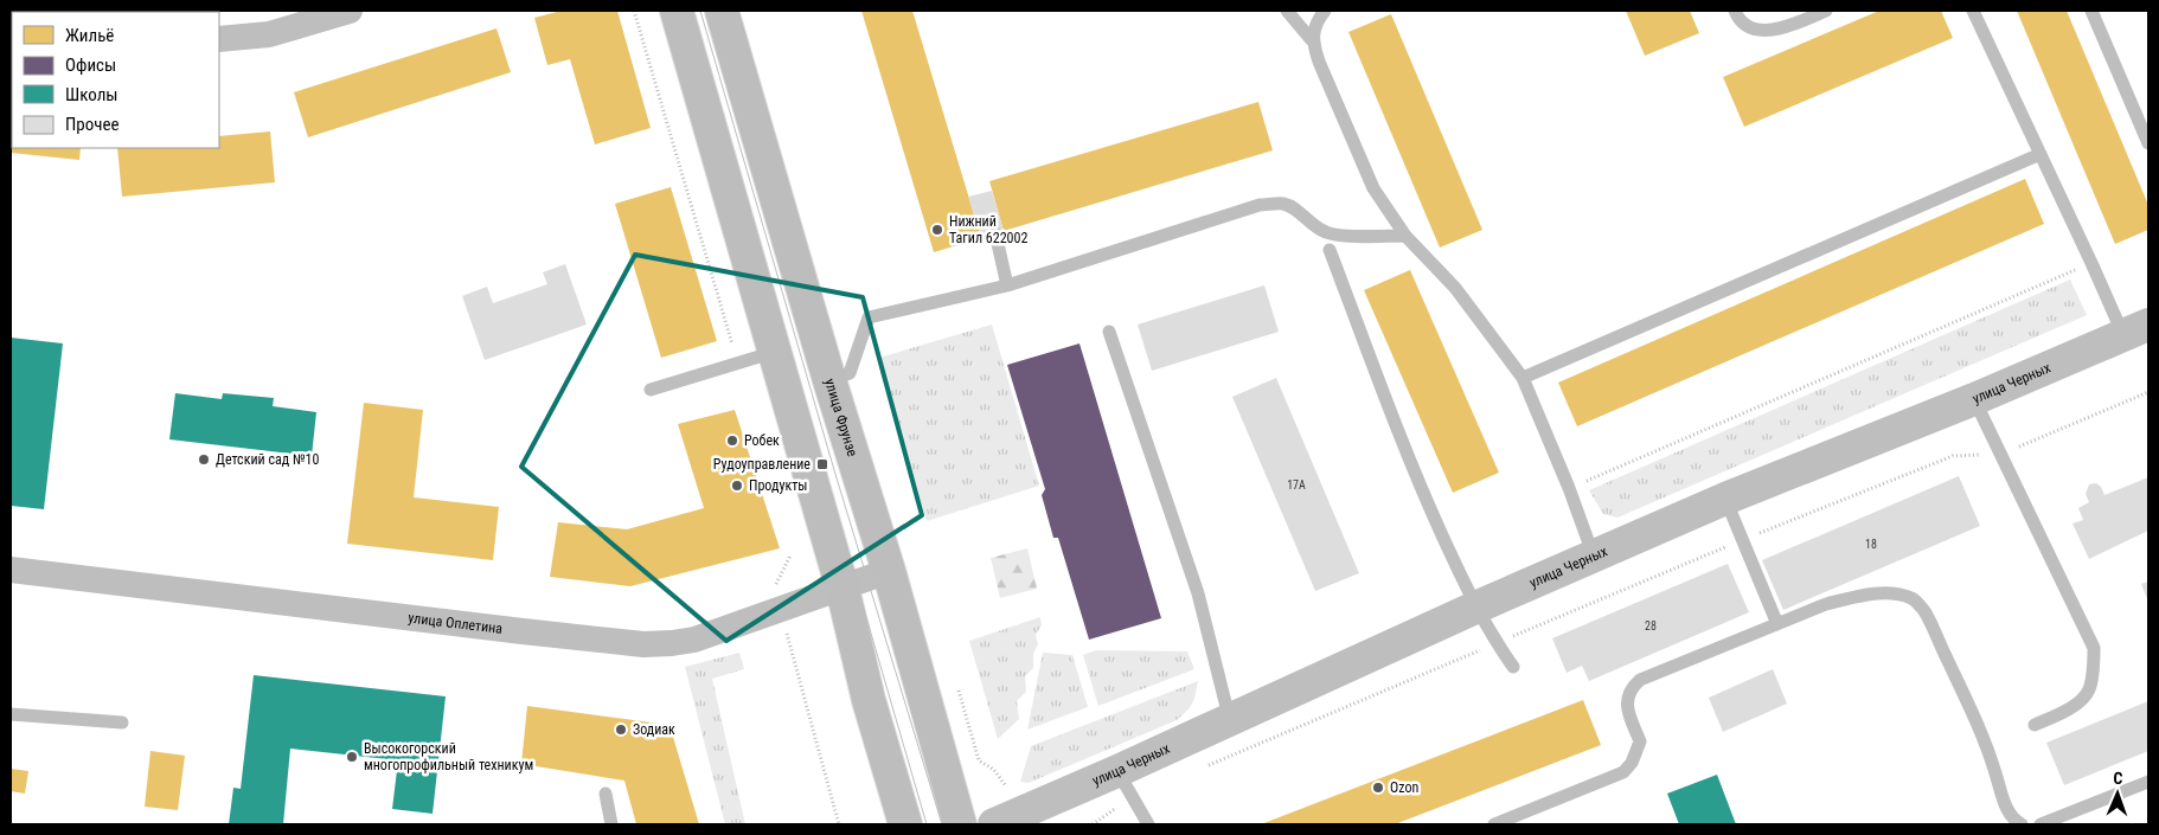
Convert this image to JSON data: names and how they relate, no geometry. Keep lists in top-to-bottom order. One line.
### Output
{"streets":{"main road":["улица Фрунзе"],"street":["улица Черных","улица Оплетина"]},"crossings":[["улица Фрунзе","улица Оплетина"]],"places":{"other":["Нижний Тагил 622002","Робек","Детский сад №10","Продукты","Зодиак","Высокогорский многопрофильный техникум","Ozon"],"transit":["Рудоуправление"]},"house_numbers":["17А","18","28"],"legend":["Жильё","Офисы","Школы","Прочее"],"north":"top"}
